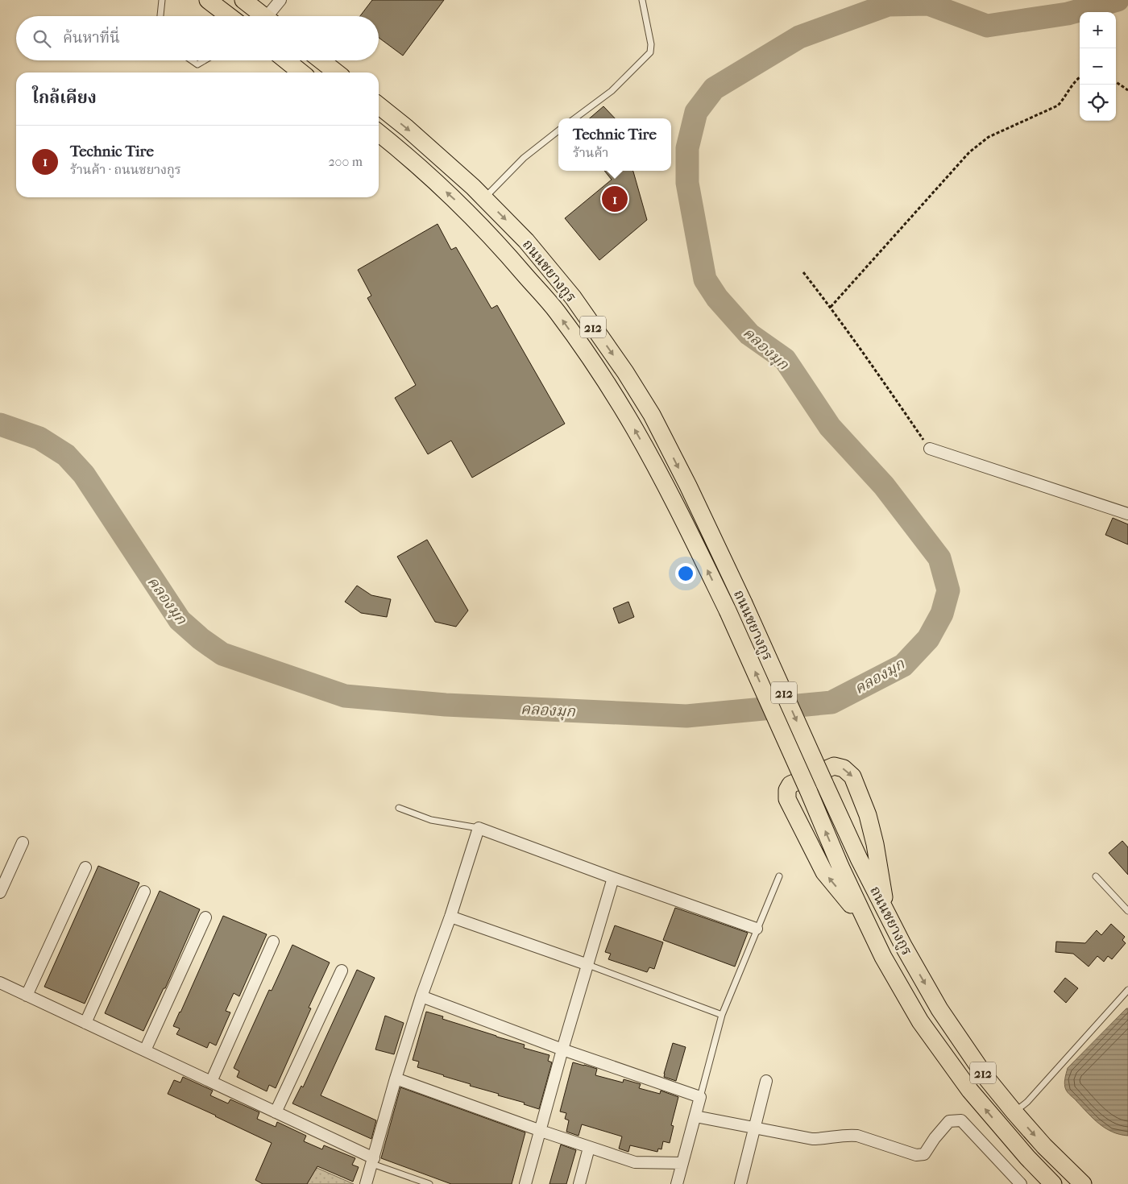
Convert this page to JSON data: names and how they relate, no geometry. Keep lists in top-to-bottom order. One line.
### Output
{"streets":{"main road":["ถนนชยางกูร","212"]},"water":["คลองมุก"],"page":{"map_buttons":["+","−"],"search":"ค้นหาที่นี่","heading":"ใกล้เคียง","popup":["Technic Tire","ร้านค้า"],"list":[{"mark":"1","name":"Technic Tire","note":"ร้านค้า · ถนนชยางกูร","value":"200 m"}],"pins":"1"}}
